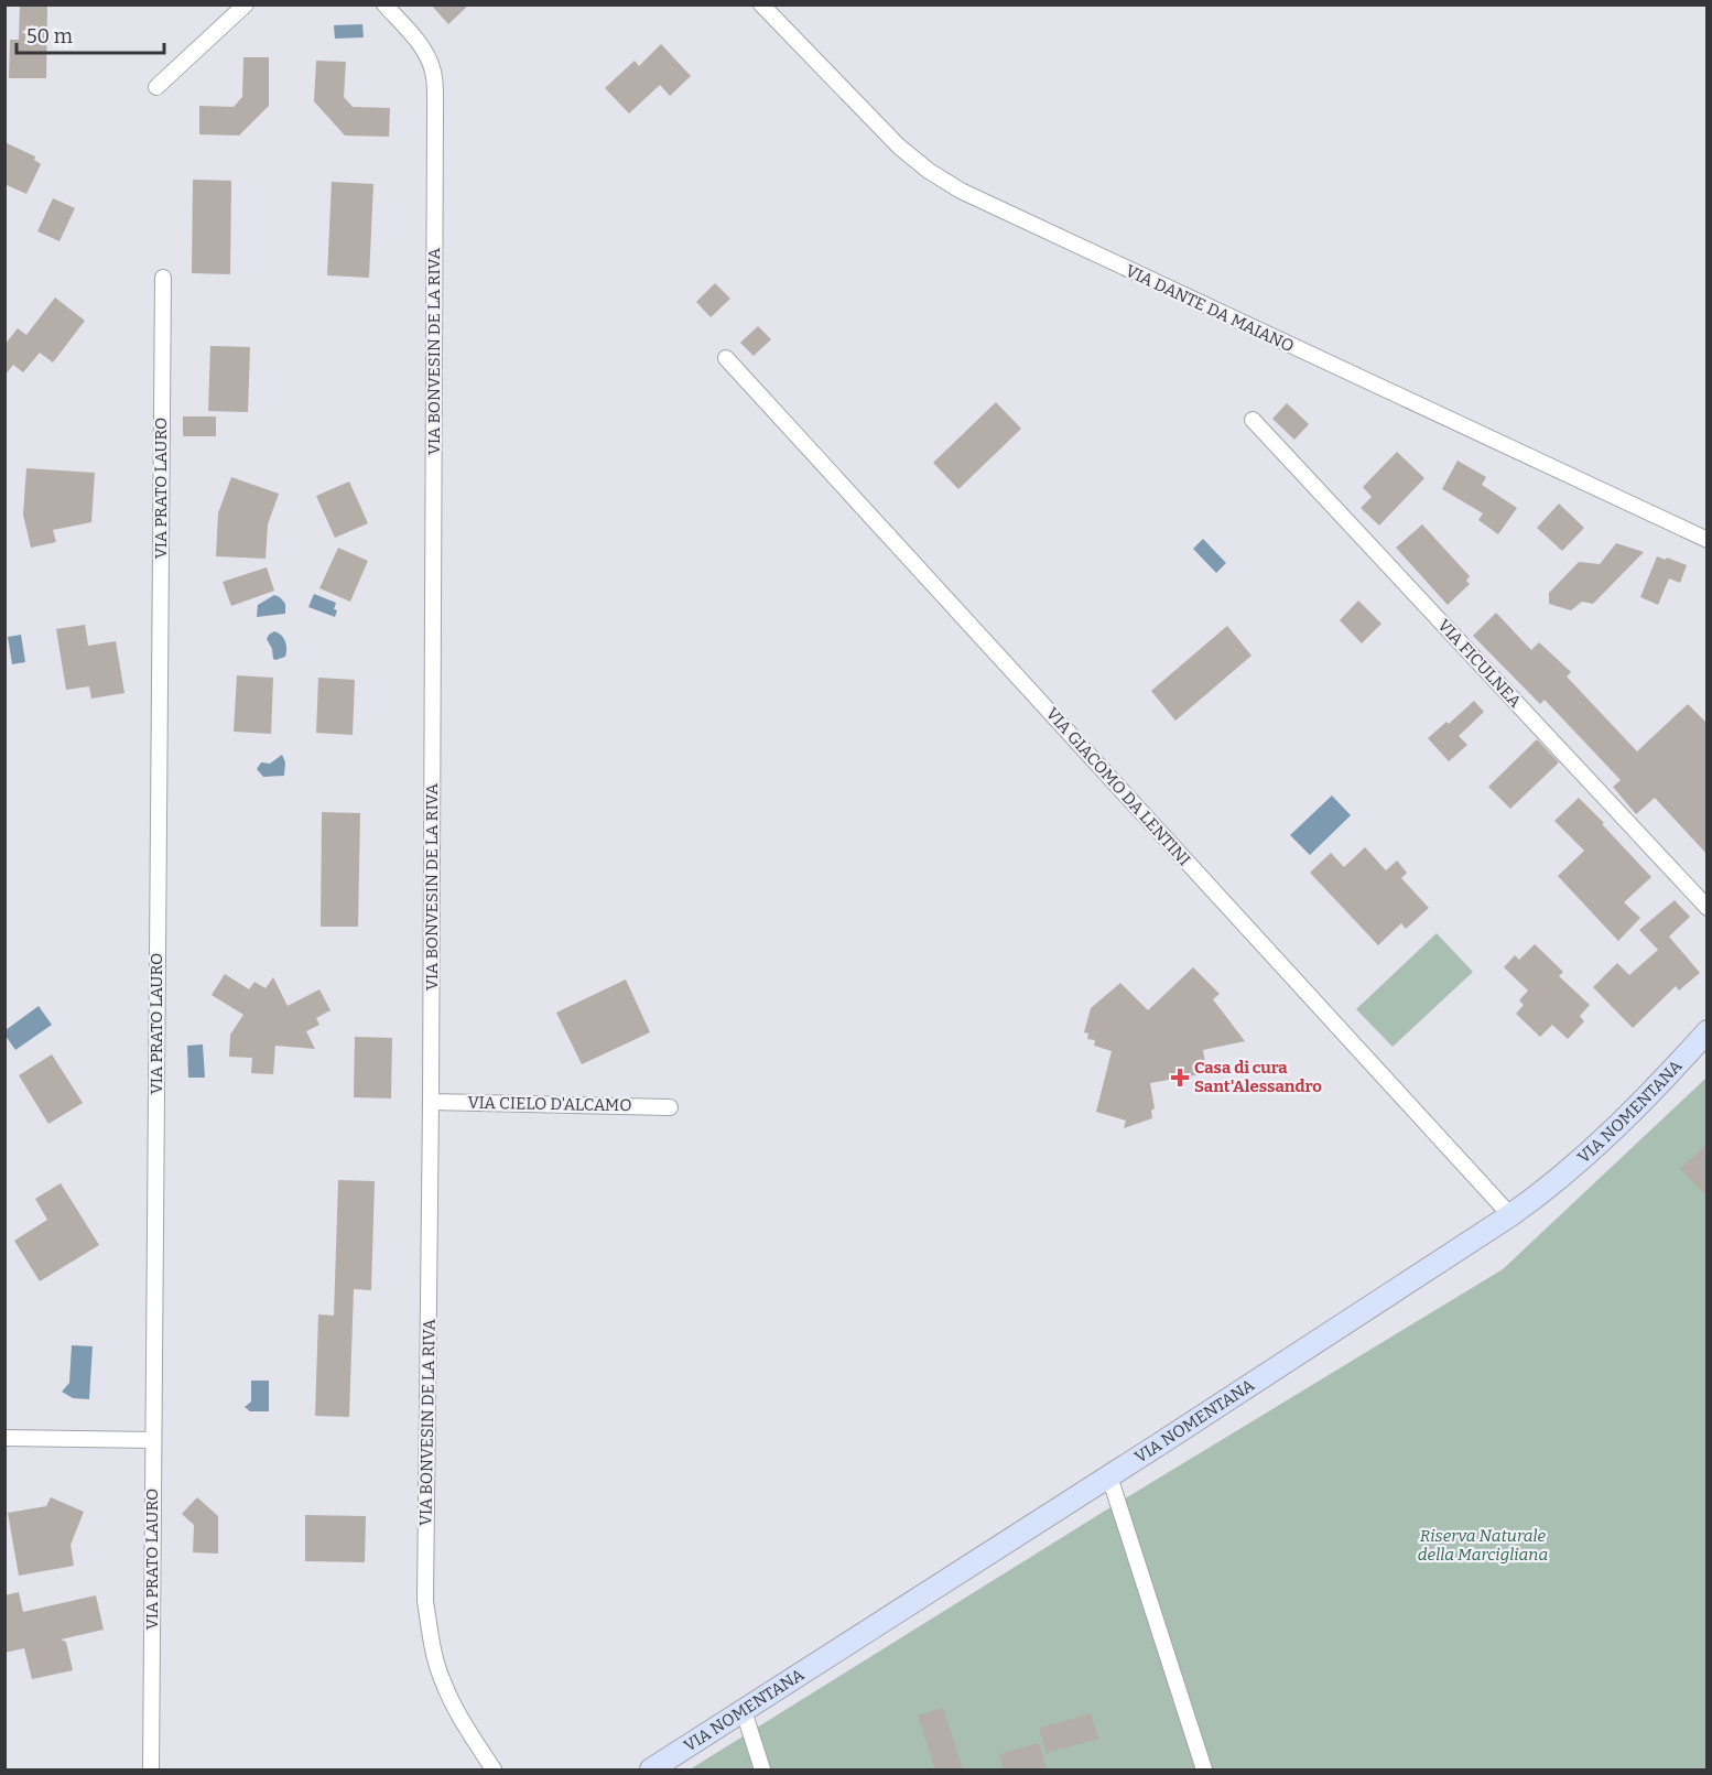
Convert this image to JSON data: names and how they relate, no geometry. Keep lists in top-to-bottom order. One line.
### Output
{"streets":{"main road":["VIA NOMENTANA"],"street":["VIA DANTE DA MAIANO","VIA BONVESIN DE LA RIVA","VIA PRATO LAURO","VIA FICULNEA","VIA GIACOMO DA LENTINI","VIA CIELO D'ALCAMO"]},"crossings":[["VIA BONVESIN DE LA RIVA","VIA CIELO D'ALCAMO"],["VIA GIACOMO DA LENTINI","VIA NOMENTANA"]],"parks":["Riserva Naturale della Marcigliana"],"places":{"health":["Casa di cura Sant'Alessandro"]},"scale_bar":"50 m"}
